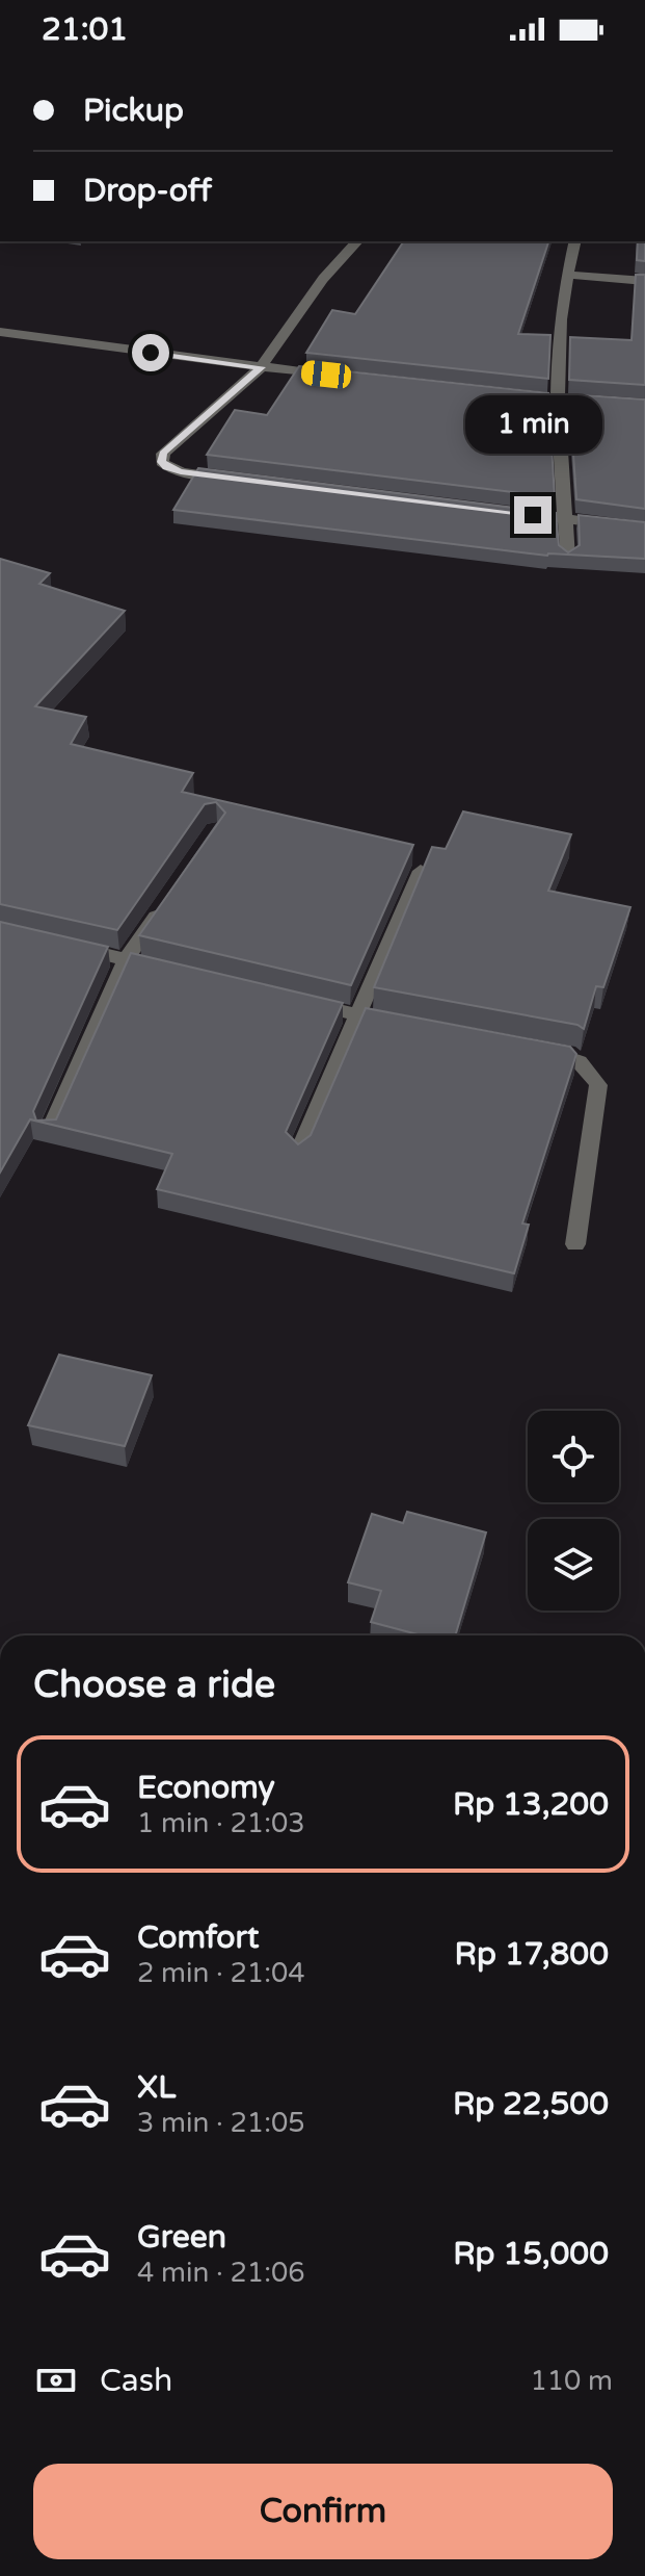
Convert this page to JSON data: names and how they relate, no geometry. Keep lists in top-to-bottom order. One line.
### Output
{"page":{"status":"21:01","banner":["Pickup","Drop-off"],"bubble":"1 min","heading":"Choose a ride","list":[{"name":"Economy","note":"1 min · 21:03","value":"Rp 13,200"},{"name":"Comfort","note":"2 min · 21:04","value":"Rp 17,800"},{"name":"XL","note":"3 min · 21:05","value":"Rp 22,500"},{"name":"Green","note":"4 min · 21:06","value":"Rp 15,000"}],"pay":["Cash","110 m"],"buttons":"Confirm"}}
